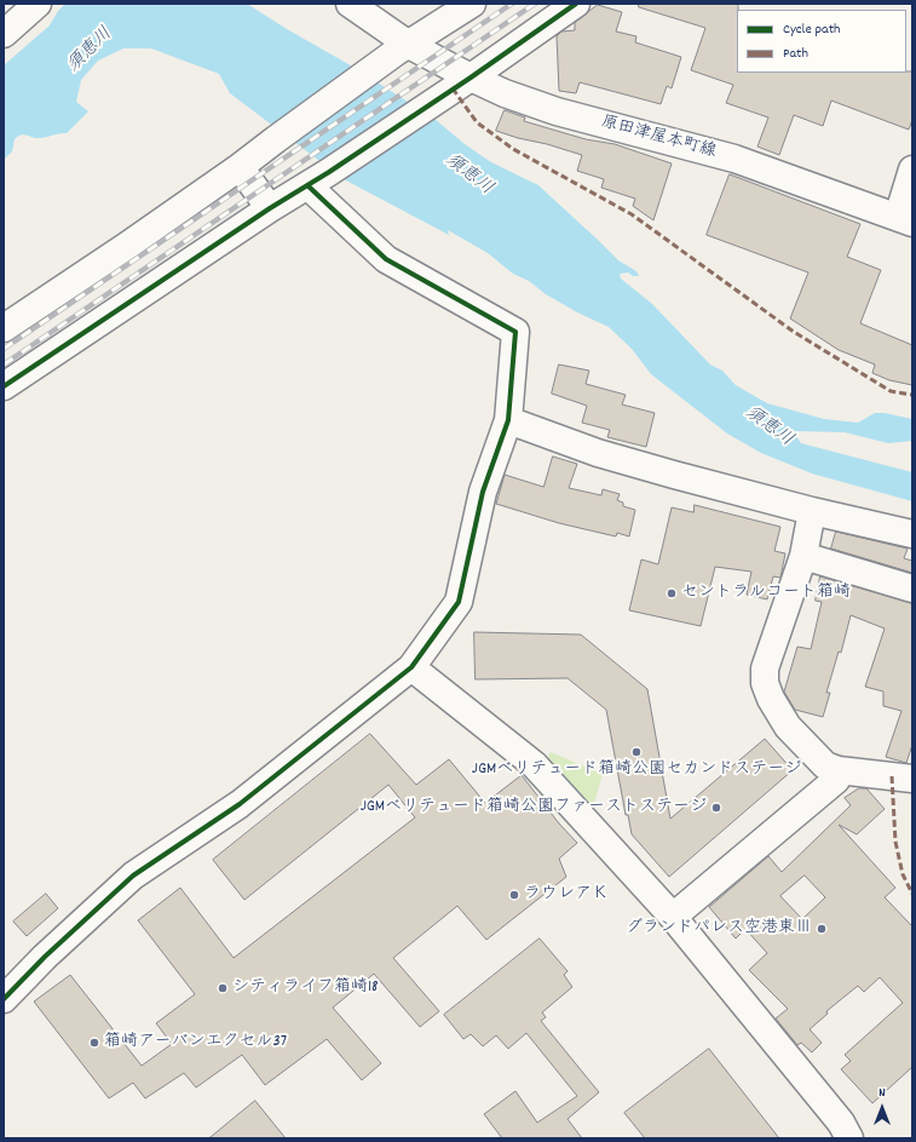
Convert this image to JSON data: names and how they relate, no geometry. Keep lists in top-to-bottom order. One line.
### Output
{"streets":{"street":["原田津屋本町線"]},"water":["須恵川"],"places":["セントラルコート箱崎","JGMベリテュード箱崎公園セカンドステージ","JGMベリテュード箱崎公園ファーストステージ","ラウレアＫ","グランドパレス空港東Ⅲ","シティライフ箱崎18","箱崎アーバンエクセル37"],"legend":["Cycle path","Path"],"north":"top"}
